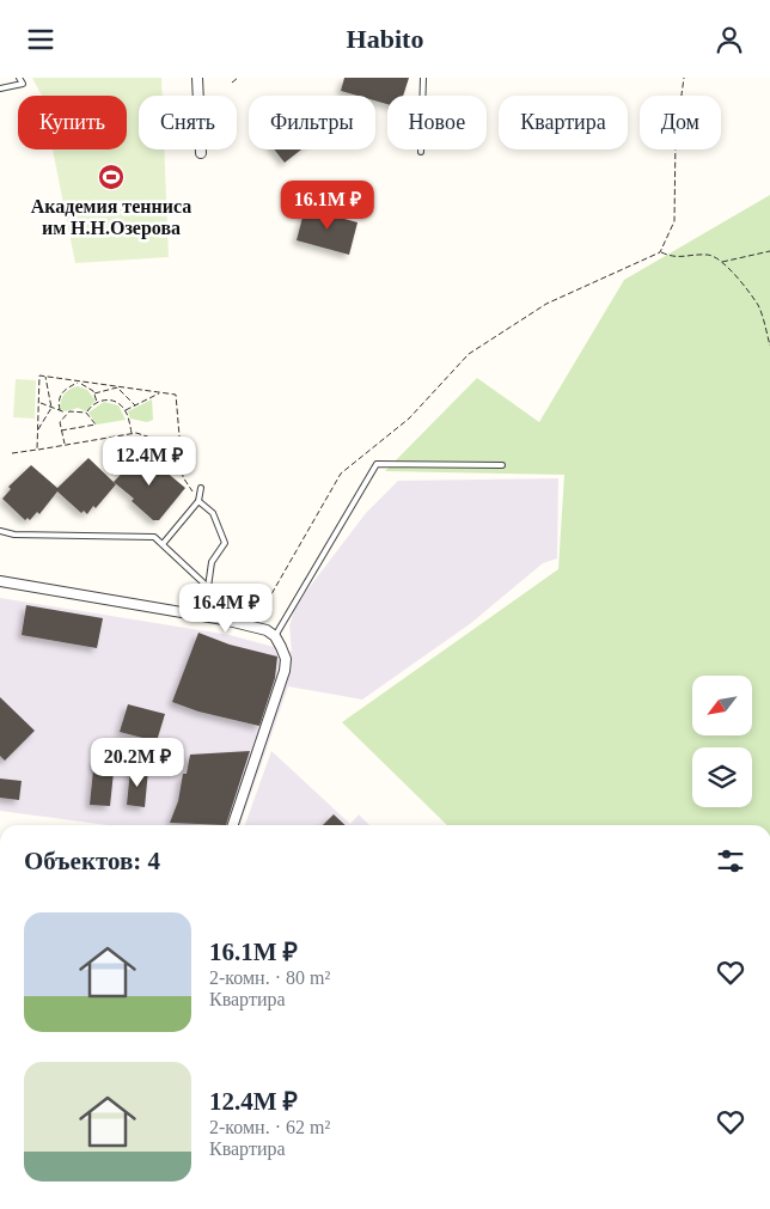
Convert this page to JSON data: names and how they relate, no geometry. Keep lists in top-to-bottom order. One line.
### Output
{"places":{"sports":["Академия тенниса им Н.Н.Озерова"]},"north":"bottom left","page":{"header":"Habito","chip":["Купить","Снять","Фильтры","Новое","Квартира","Дом"],"price":["16.1M ₽","12.4M ₽","16.4M ₽","20.2M ₽"],"heading":"Объектов: 4","list":[{"name":"16.1M ₽","note":"2-комн. · 80 m² · Квартира"},{"name":"12.4M ₽","note":"2-комн. · 62 m² · Квартира"}]}}
